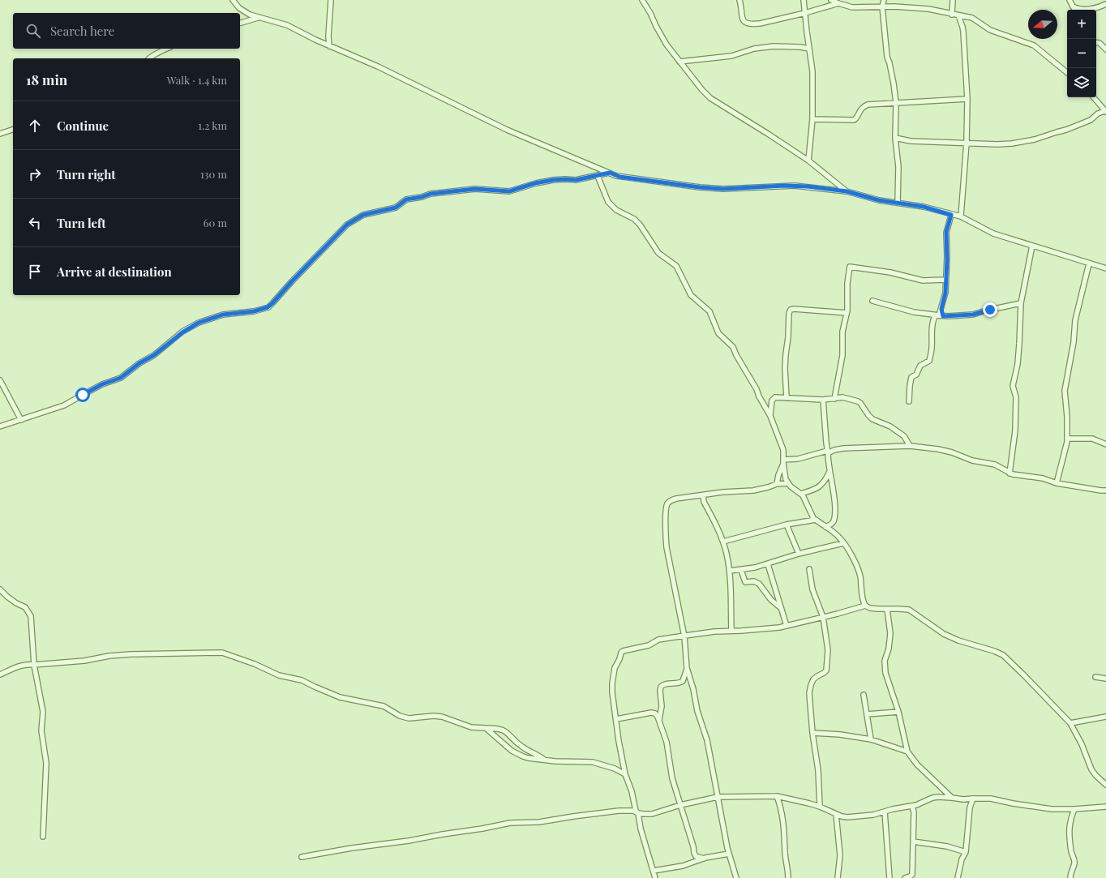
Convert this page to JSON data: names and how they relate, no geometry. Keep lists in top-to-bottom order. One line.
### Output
{"north":"left","page":{"map_buttons":["+","−"],"search":"Search here","heading":["18 min","Walk · 1.4 km"],"list":[["Continue","1.2 km"],["Turn right","130 m"],["Turn left","60 m"],"Arrive at destination"]}}
